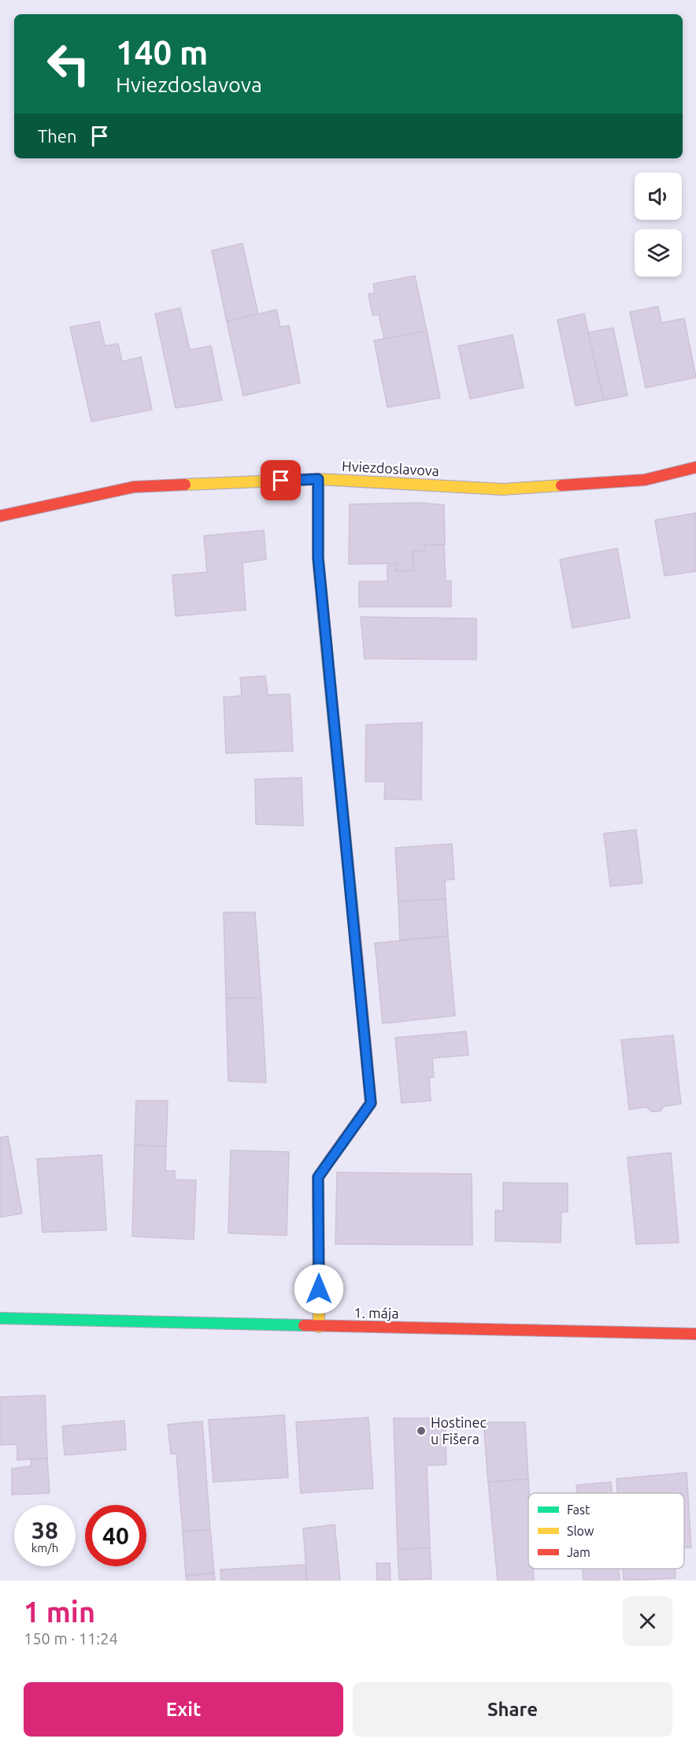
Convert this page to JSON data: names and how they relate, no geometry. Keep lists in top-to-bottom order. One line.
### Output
{"streets":{"street":["Hviezdoslavova","1. mája"]},"places":["Hostinec u Fišera"],"legend":["Fast","Slow","Jam"],"page":{"turn":["140 m","Hviezdoslavova"],"then":"Then","speed":"38 km/h","limit":"40","heading":["1 min","150 m · 11:24"],"buttons":["Exit","Share"]}}
